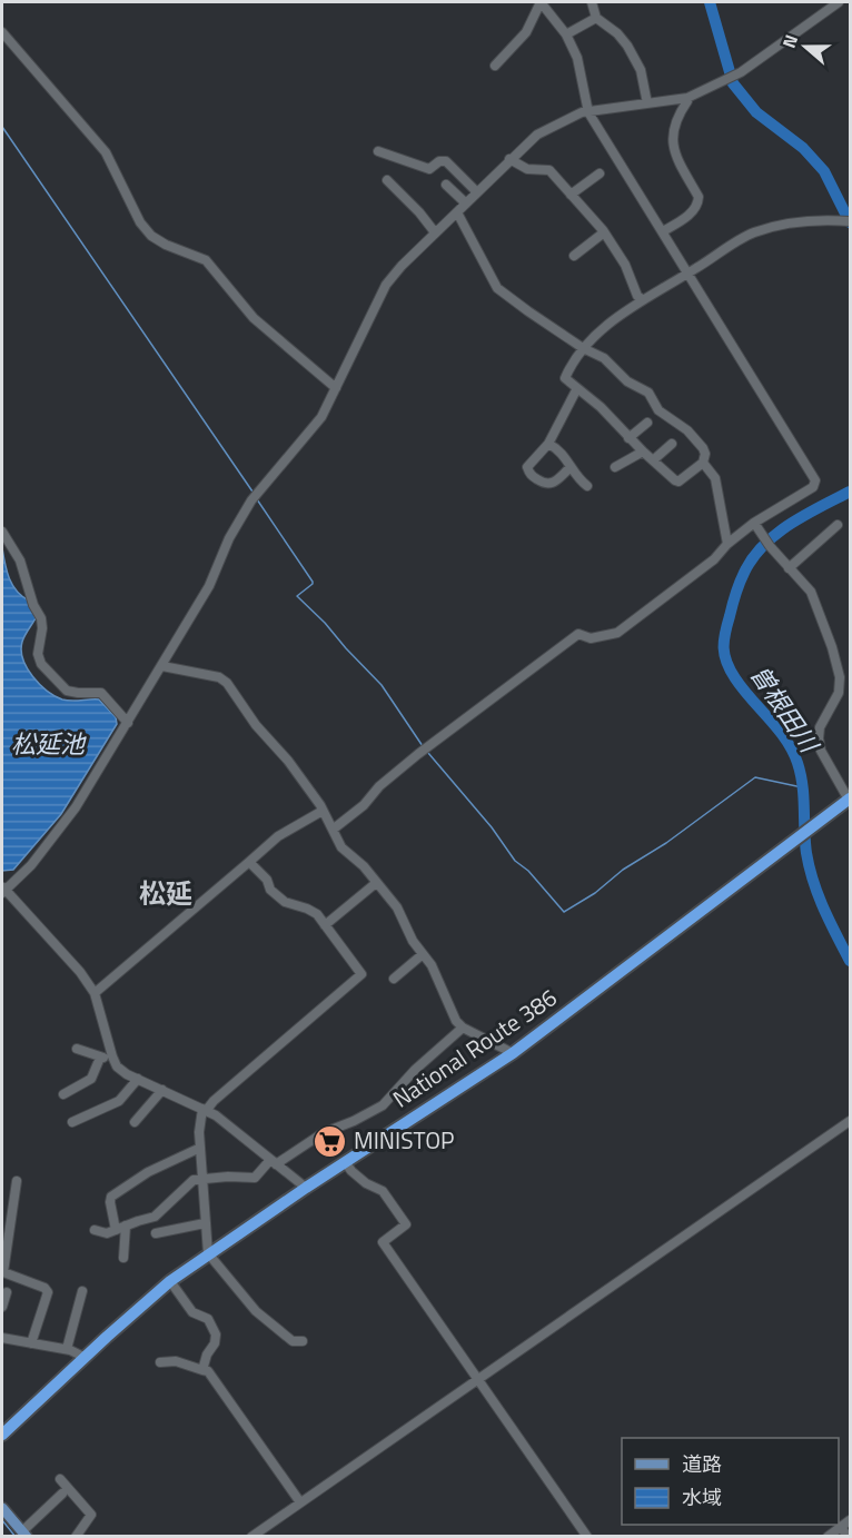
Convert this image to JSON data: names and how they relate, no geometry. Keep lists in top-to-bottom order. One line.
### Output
{"streets":{"highway":["National Route 386"]},"districts":["松延"],"water":["曽根田川","松延池"],"places":{"supermarket":["MINISTOP"]},"legend":["道路","水域"],"north":"left"}
